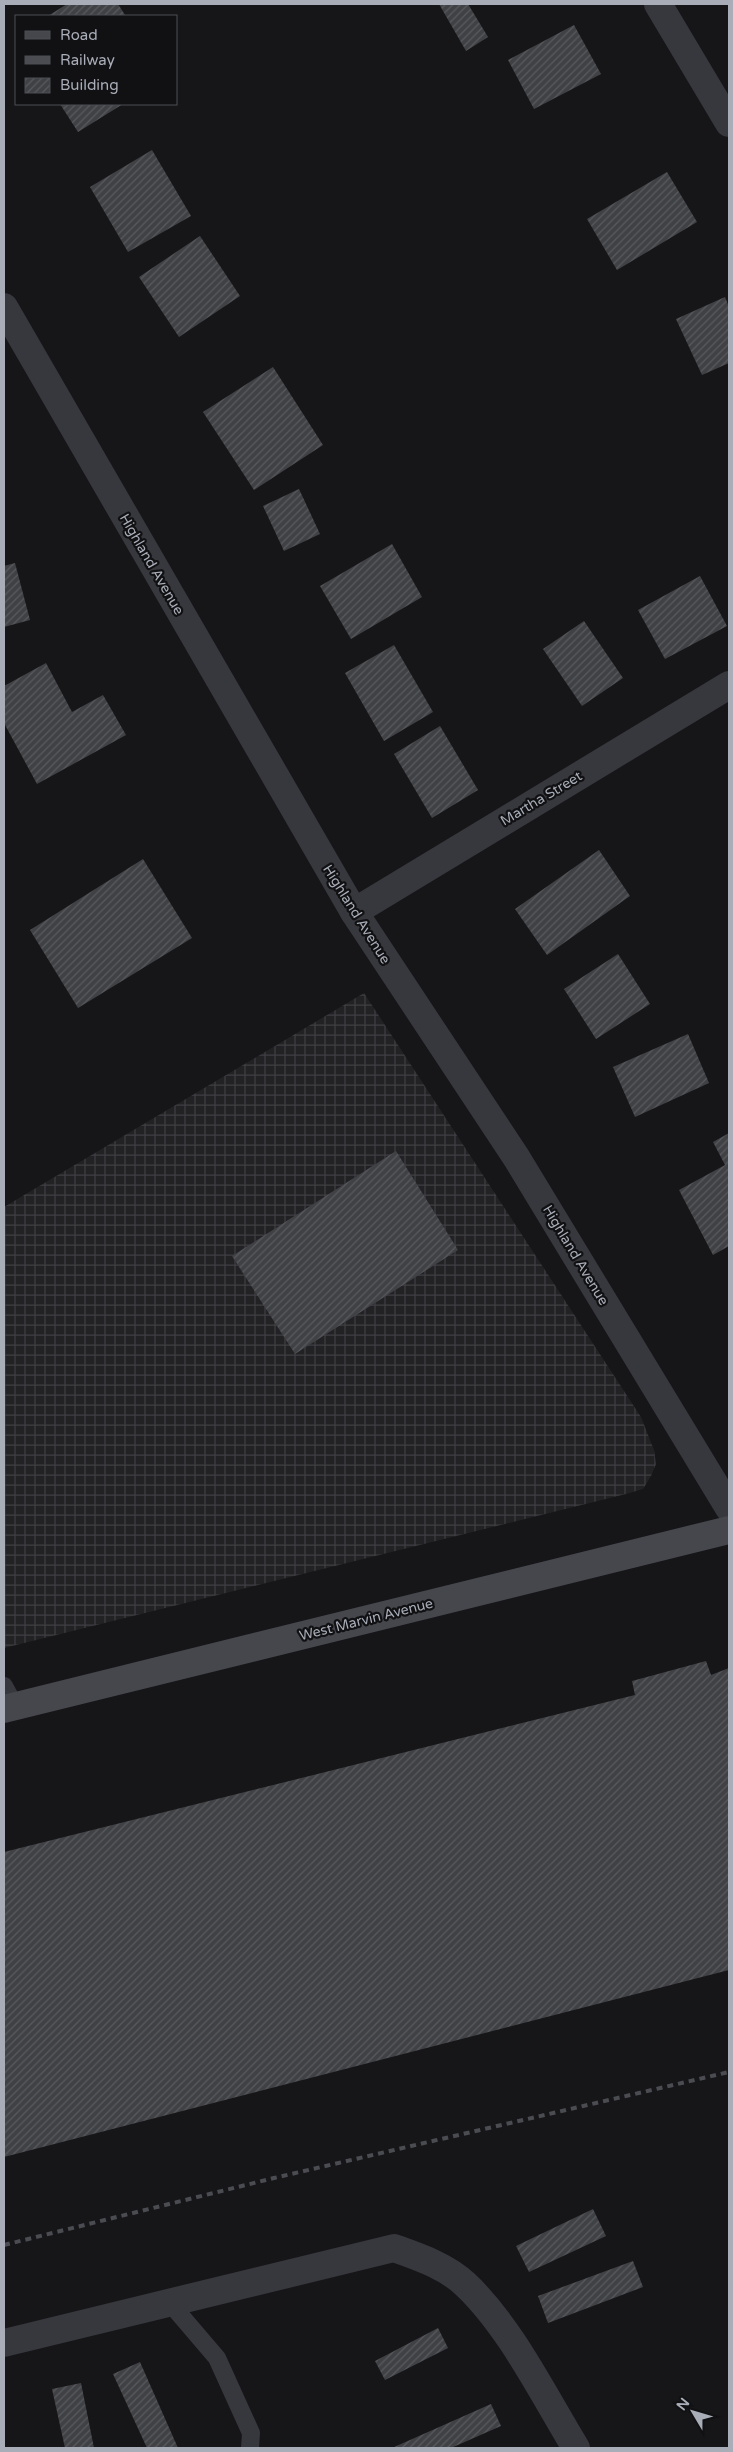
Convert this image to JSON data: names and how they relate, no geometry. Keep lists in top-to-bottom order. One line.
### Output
{"streets":{"street":["Highland Avenue","Martha Street","West Marvin Avenue"]},"crossings":[["Highland Avenue","Martha Street"]],"legend":["Road","Railway","Building"],"north":"top left"}
